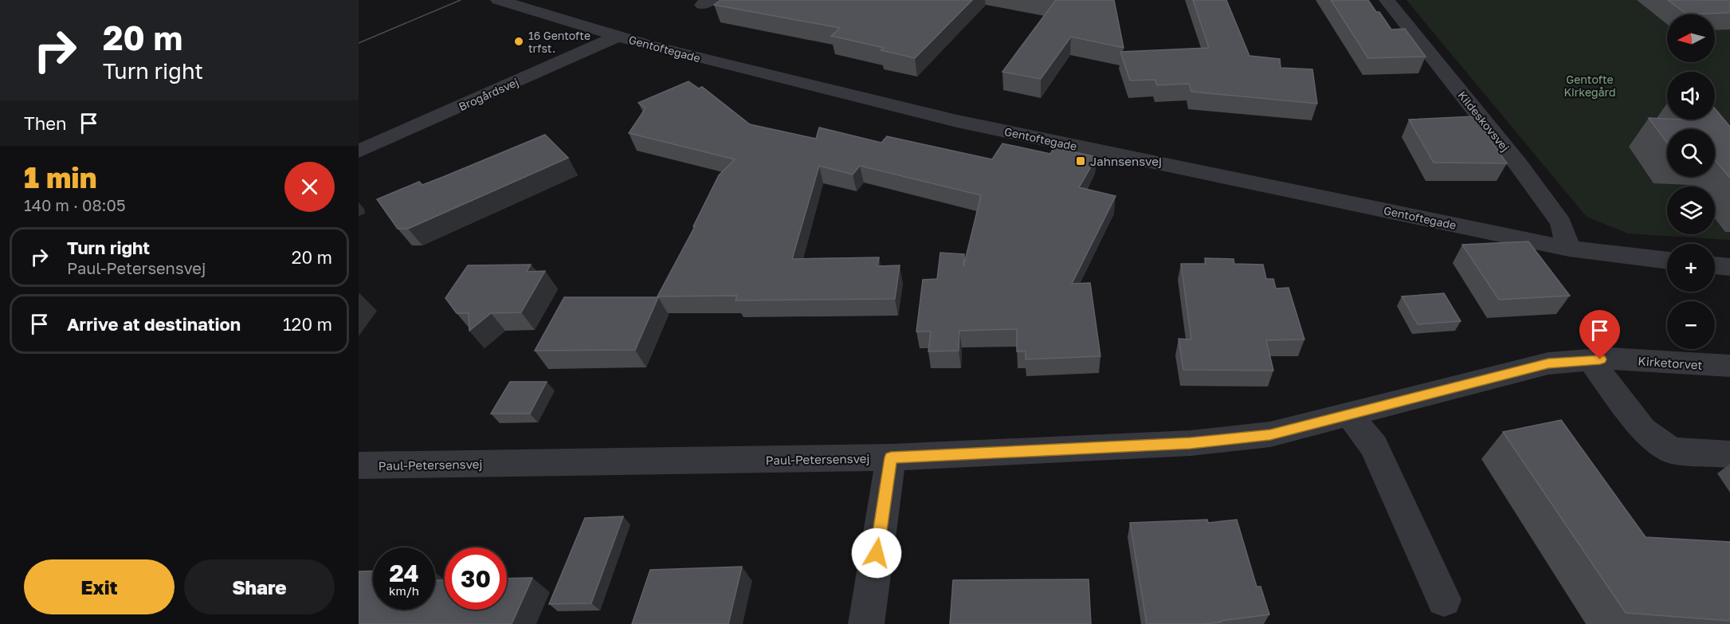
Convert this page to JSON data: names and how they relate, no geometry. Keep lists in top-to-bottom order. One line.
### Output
{"streets":{"street":["Gentoftegade","Brogårdsvej","Kildeskovsvej","Kirketorvet","Paul-Petersensvej"]},"crossings":[["Gentoftegade","Brogårdsvej"],["Gentoftegade","Kildeskovsvej"],["Kirketorvet","Paul-Petersensvej"]],"parks":["Gentofte Kirkegård"],"places":{"other":["16 Gentofte trfst."],"transit":["Jahnsensvej"]},"north":"left","page":{"turn":["20 m","Turn right"],"map_buttons":["+","−"],"then":"Then","heading":["1 min","140 m · 08:05"],"list":[{"name":"Turn right","note":"Paul-Petersensvej","value":"20 m"},{"name":"Arrive at destination","value":"120 m"}],"speed":"24 km/h","limit":"30","buttons":["Exit","Share"]}}
